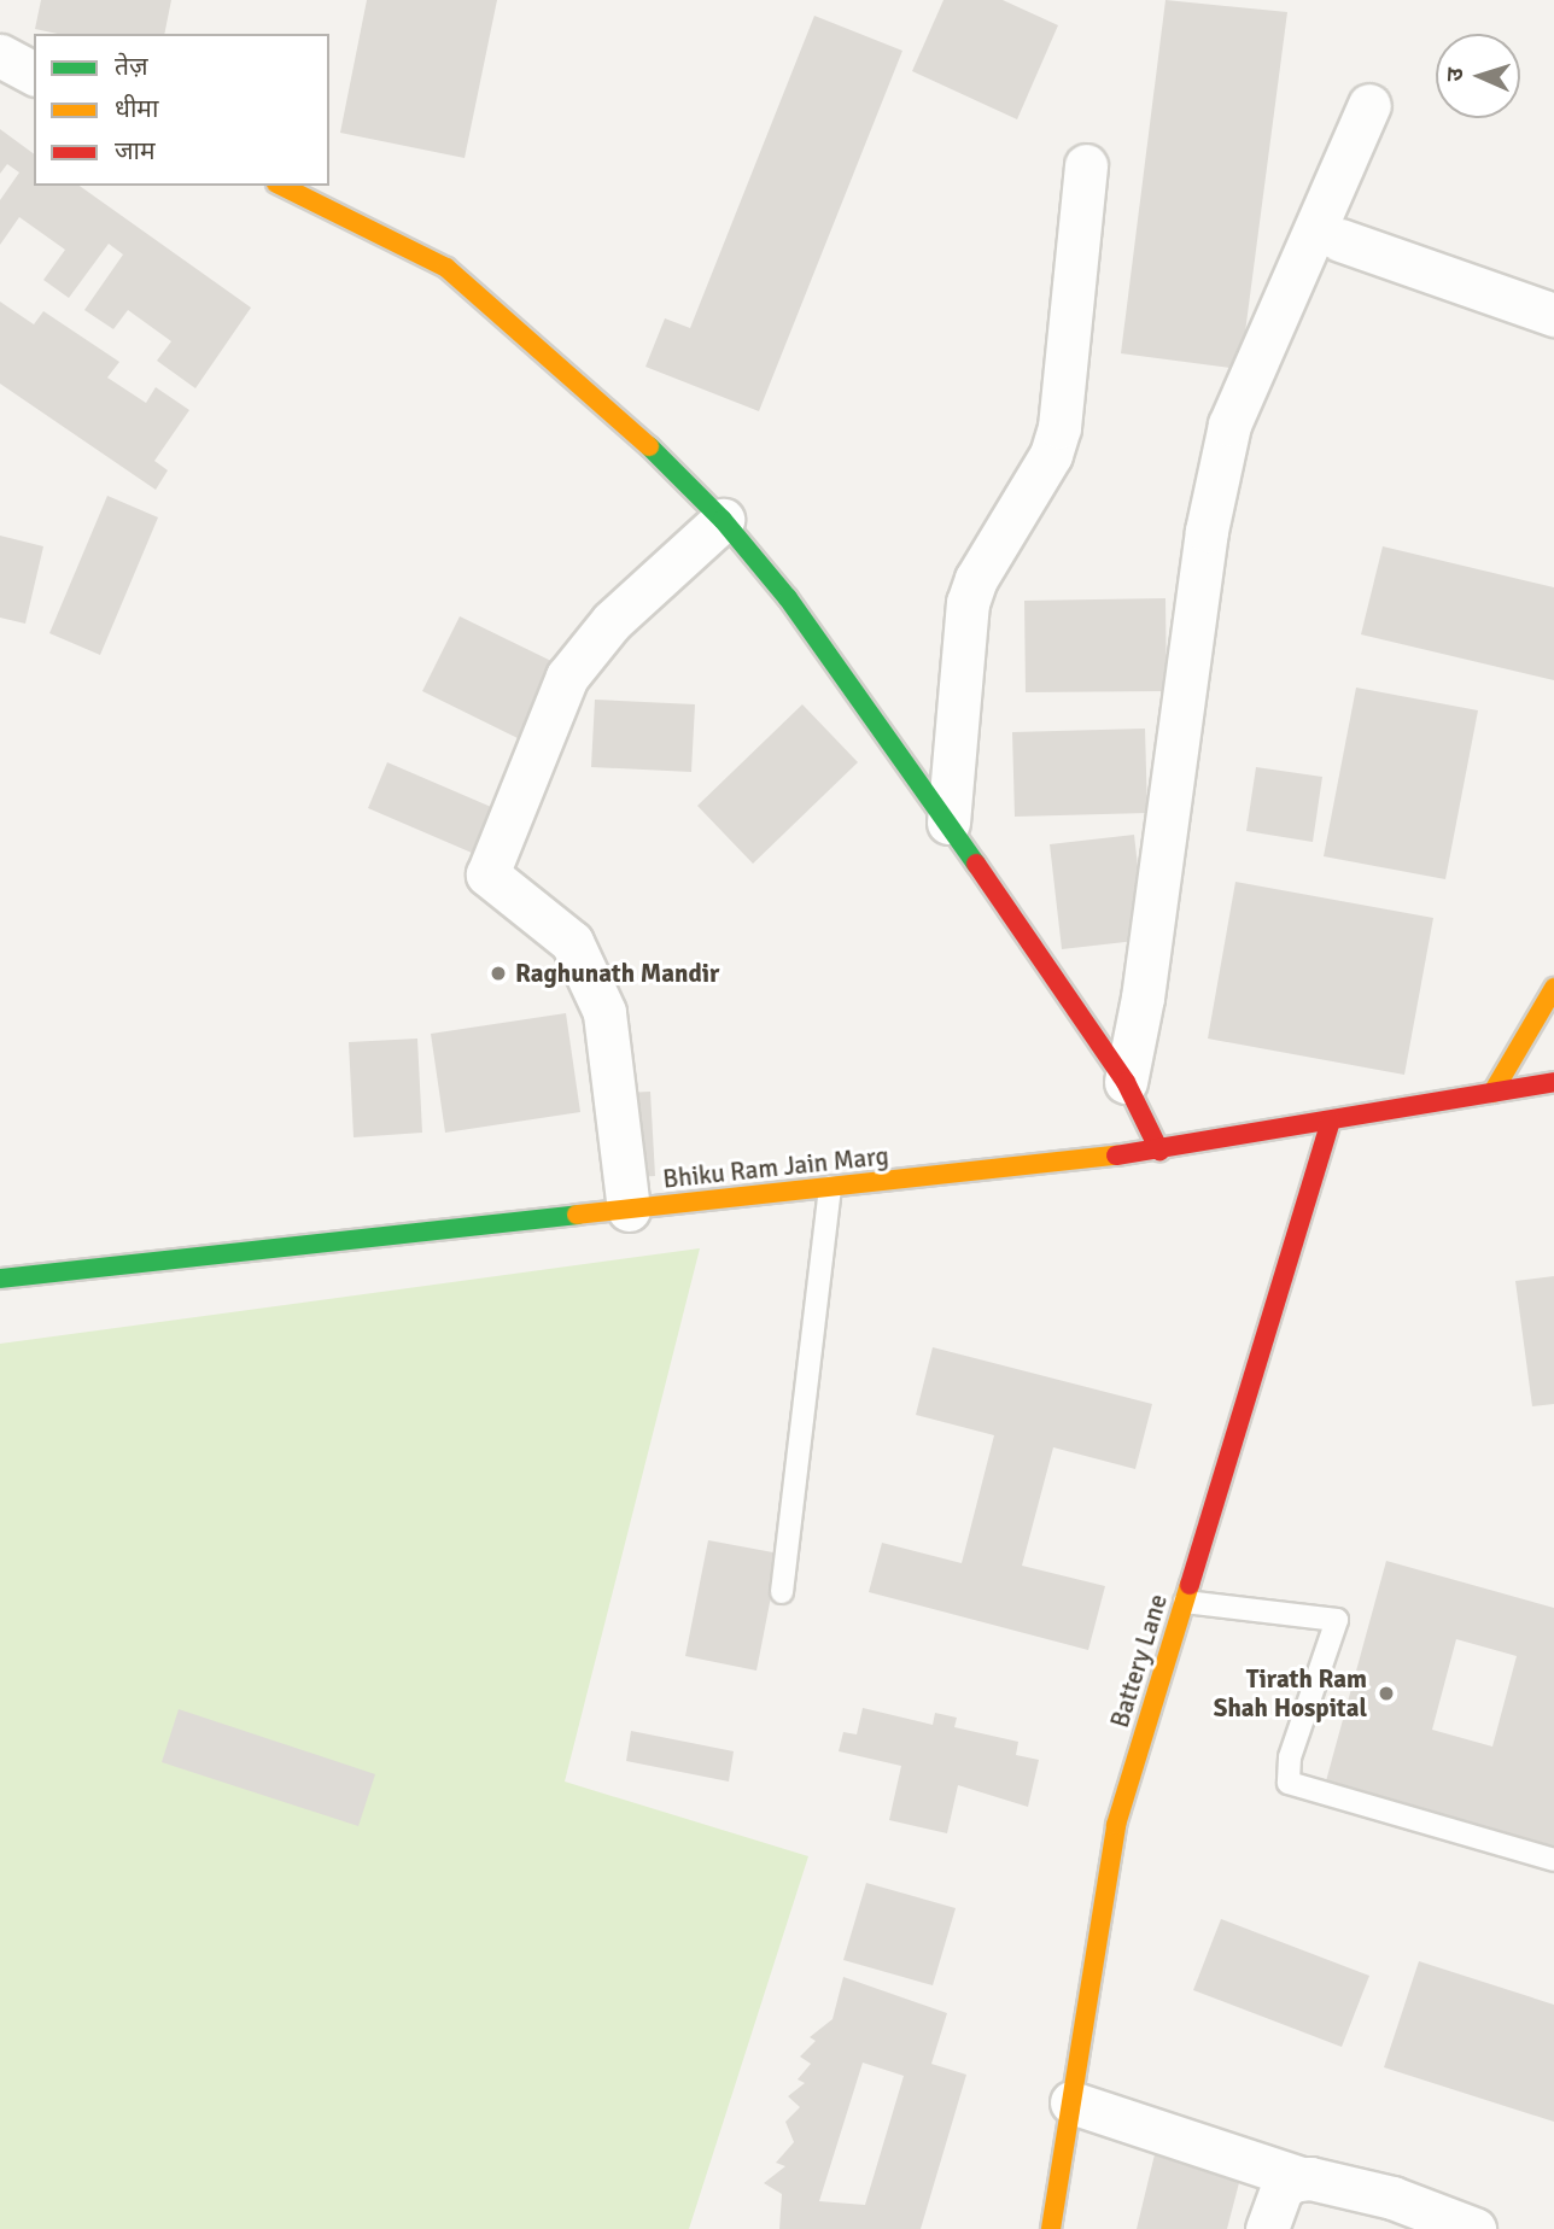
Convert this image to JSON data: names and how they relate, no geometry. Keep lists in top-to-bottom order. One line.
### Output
{"streets":{"street":["Bhiku Ram Jain Marg","Battery Lane"]},"crossings":[["Bhiku Ram Jain Marg","Battery Lane"]],"places":["Raghunath Mandir","Tirath Ram Shah Hospital"],"legend":["तेज़","धीमा","जाम"],"north":"left"}
